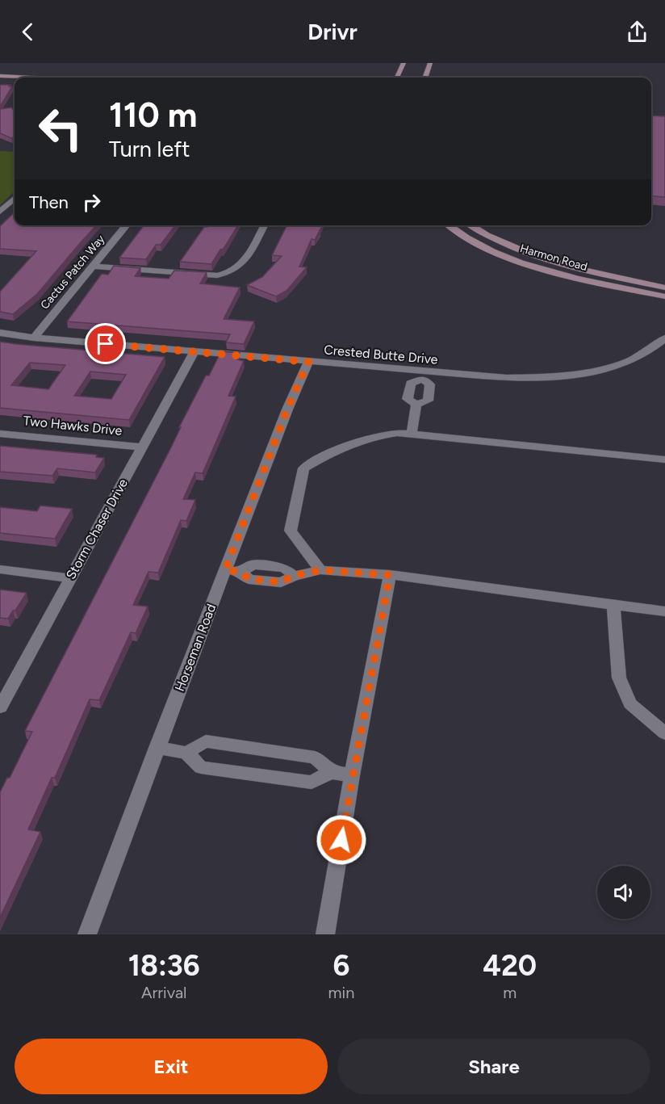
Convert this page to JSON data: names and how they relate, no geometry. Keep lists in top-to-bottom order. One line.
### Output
{"streets":{"street":["Harmon Road","Cactus Patch Way","Crested Butte Drive","Two Hawks Drive","Storm Chaser Drive","Horseman Road"]},"crossings":[["Cactus Patch Way","Crested Butte Drive"],["Crested Butte Drive","Storm Chaser Drive"],["Crested Butte Drive","Horseman Road"],["Two Hawks Drive","Storm Chaser Drive"]],"page":{"header":"Drivr","turn":["110 m","Turn left"],"then":"Then","eta":["18:36","Arrival","6","min","420","m"],"buttons":["Exit","Share"]}}
